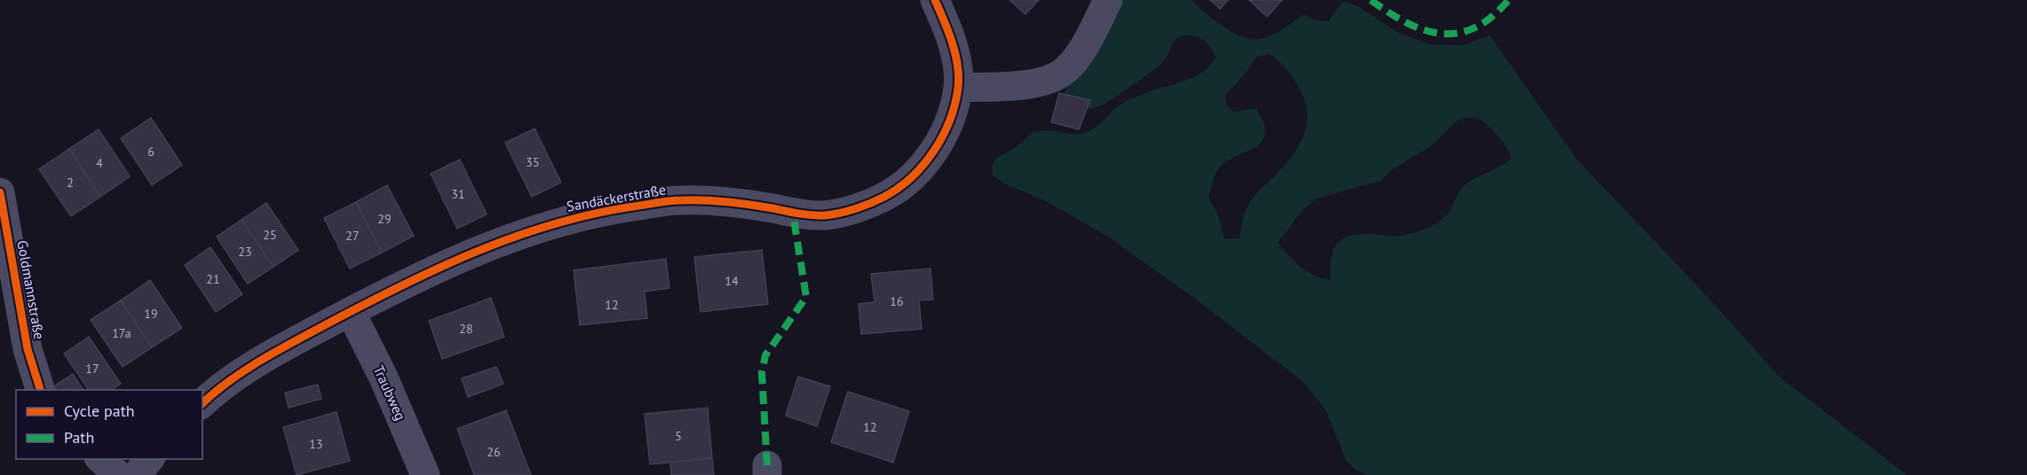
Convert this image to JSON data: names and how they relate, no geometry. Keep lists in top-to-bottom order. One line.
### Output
{"streets":{"street":["Sandäckerstraße","Goldmannstraße","Traubweg"]},"crossings":[["Sandäckerstraße","Traubweg"]],"house_numbers":["6","35","4","2","31","29","25","27","23","21","14","16","12","19","28","17a","17","12","5","13","26"],"legend":["Cycle path","Path"]}
